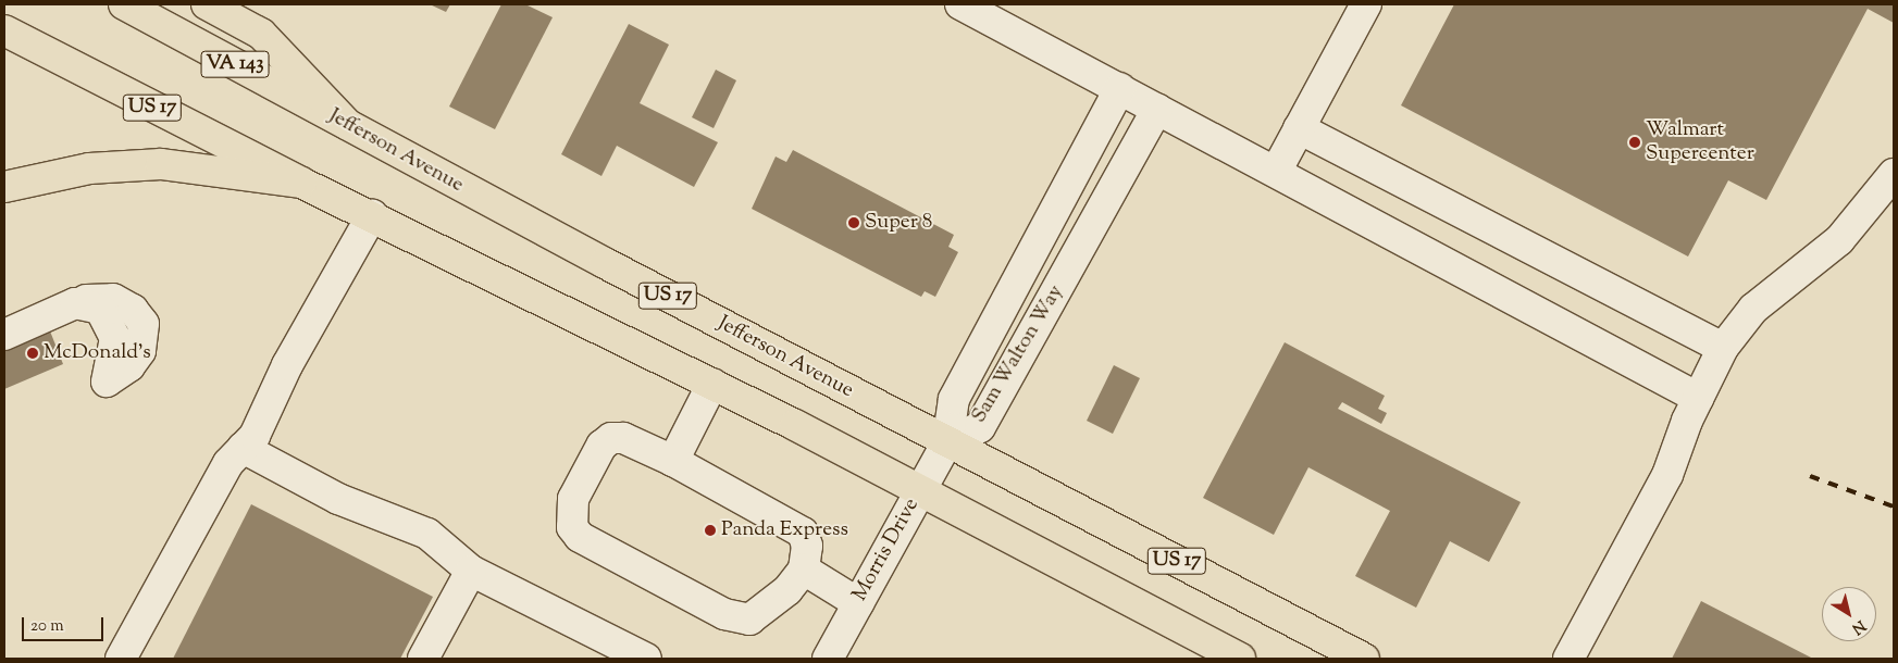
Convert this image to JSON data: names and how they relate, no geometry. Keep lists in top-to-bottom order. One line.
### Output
{"streets":{"main road":["VA 143","US 17","Jefferson Avenue"],"street":["Sam Walton Way","Morris Drive"]},"crossings":[["US 17","Jefferson Avenue"],["US 17","Morris Drive"],["Jefferson Avenue","Sam Walton Way"],["Jefferson Avenue","Morris Drive"],["Sam Walton Way","Morris Drive"]],"places":["Walmart Supercenter","Super 8","McDonald's","Panda Express"],"scale_bar":"20 m","north":"bottom right"}
